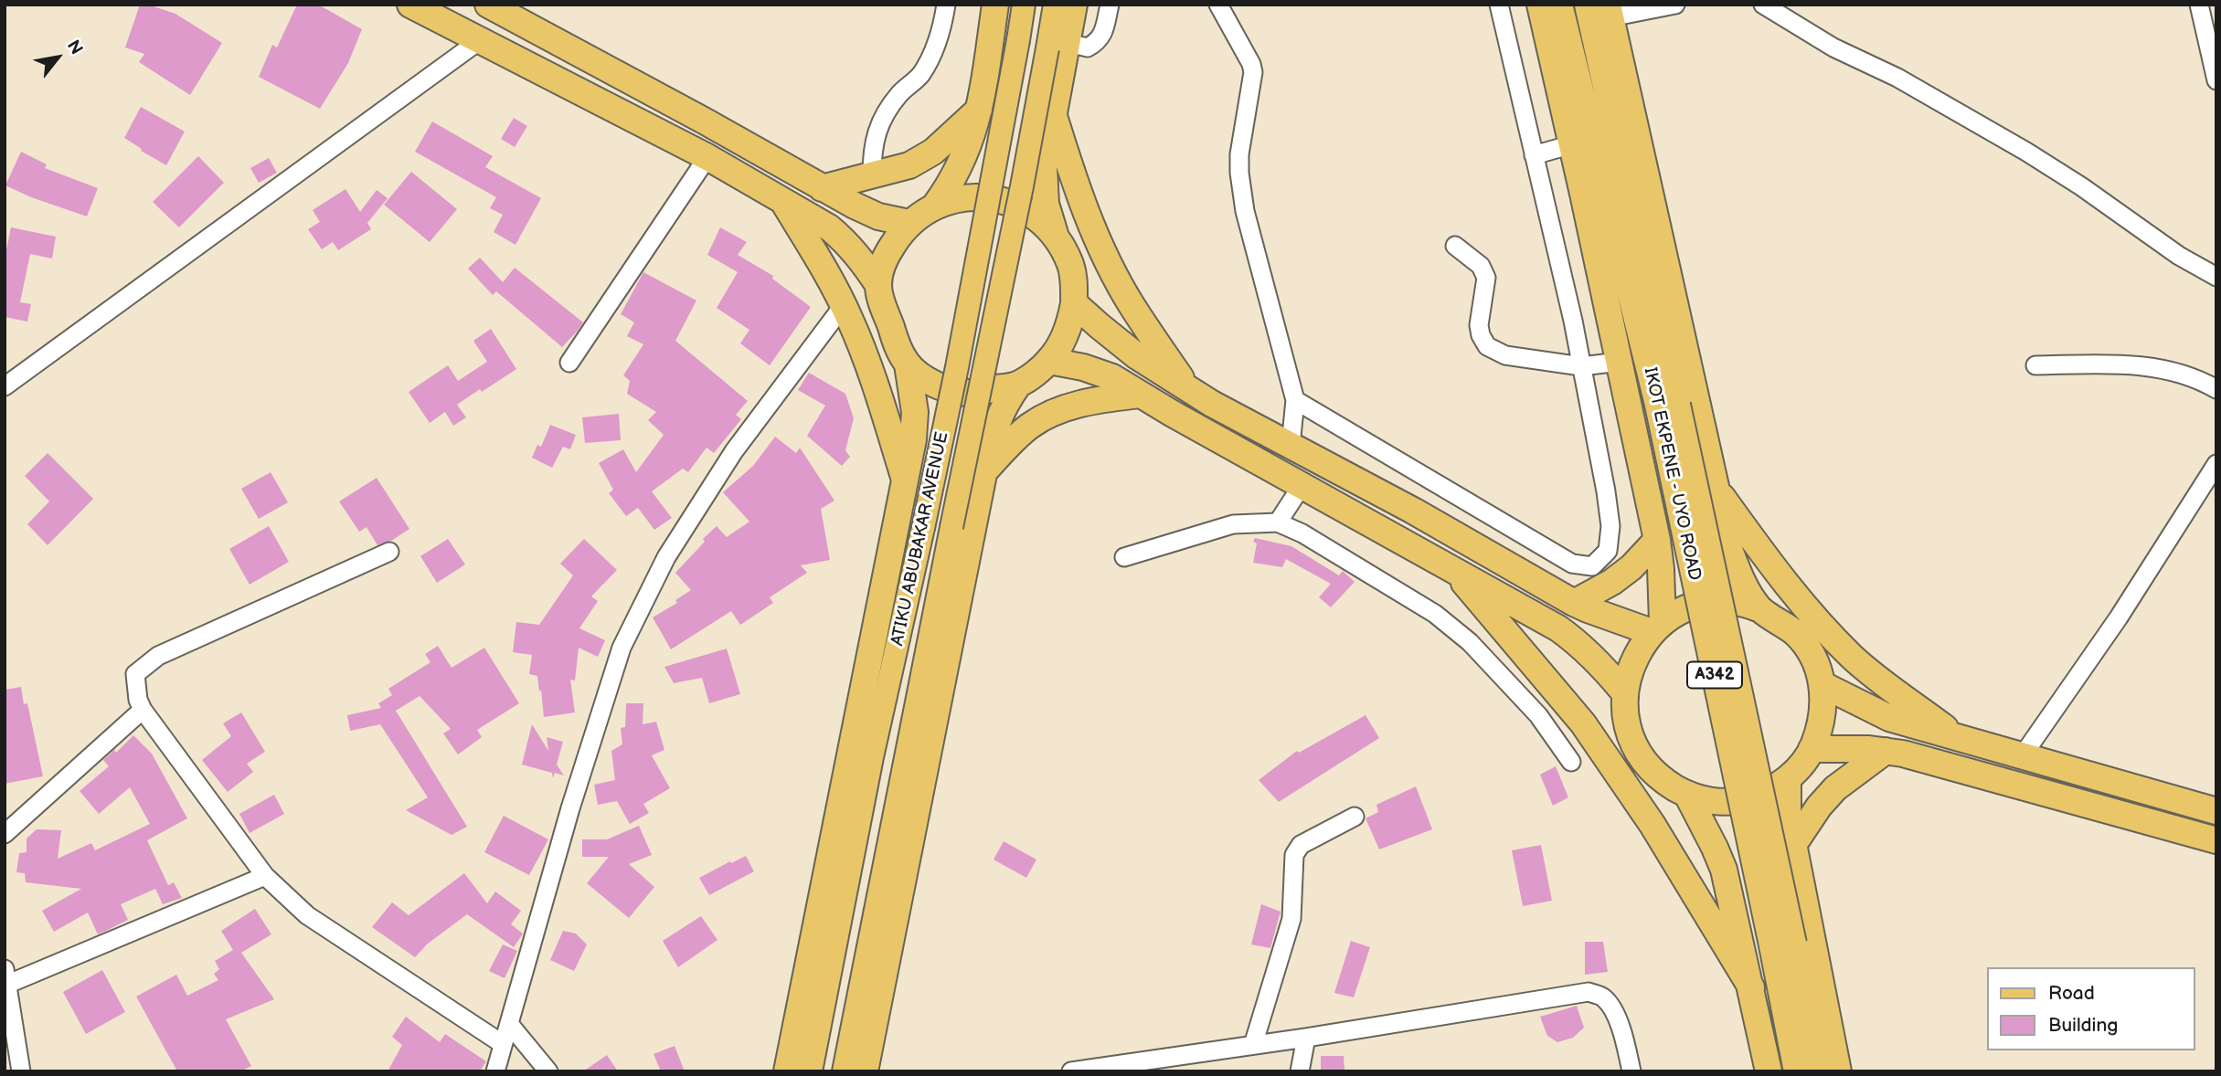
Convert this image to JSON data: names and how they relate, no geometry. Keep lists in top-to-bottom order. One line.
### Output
{"streets":{"highway":["IKOT EKPENE - UYO ROAD","A342"],"main road":["ATIKU ABUBAKAR AVENUE"]},"crossings":[["IKOT EKPENE - UYO ROAD","A342"]],"legend":["Road","Building"],"north":"top right"}
